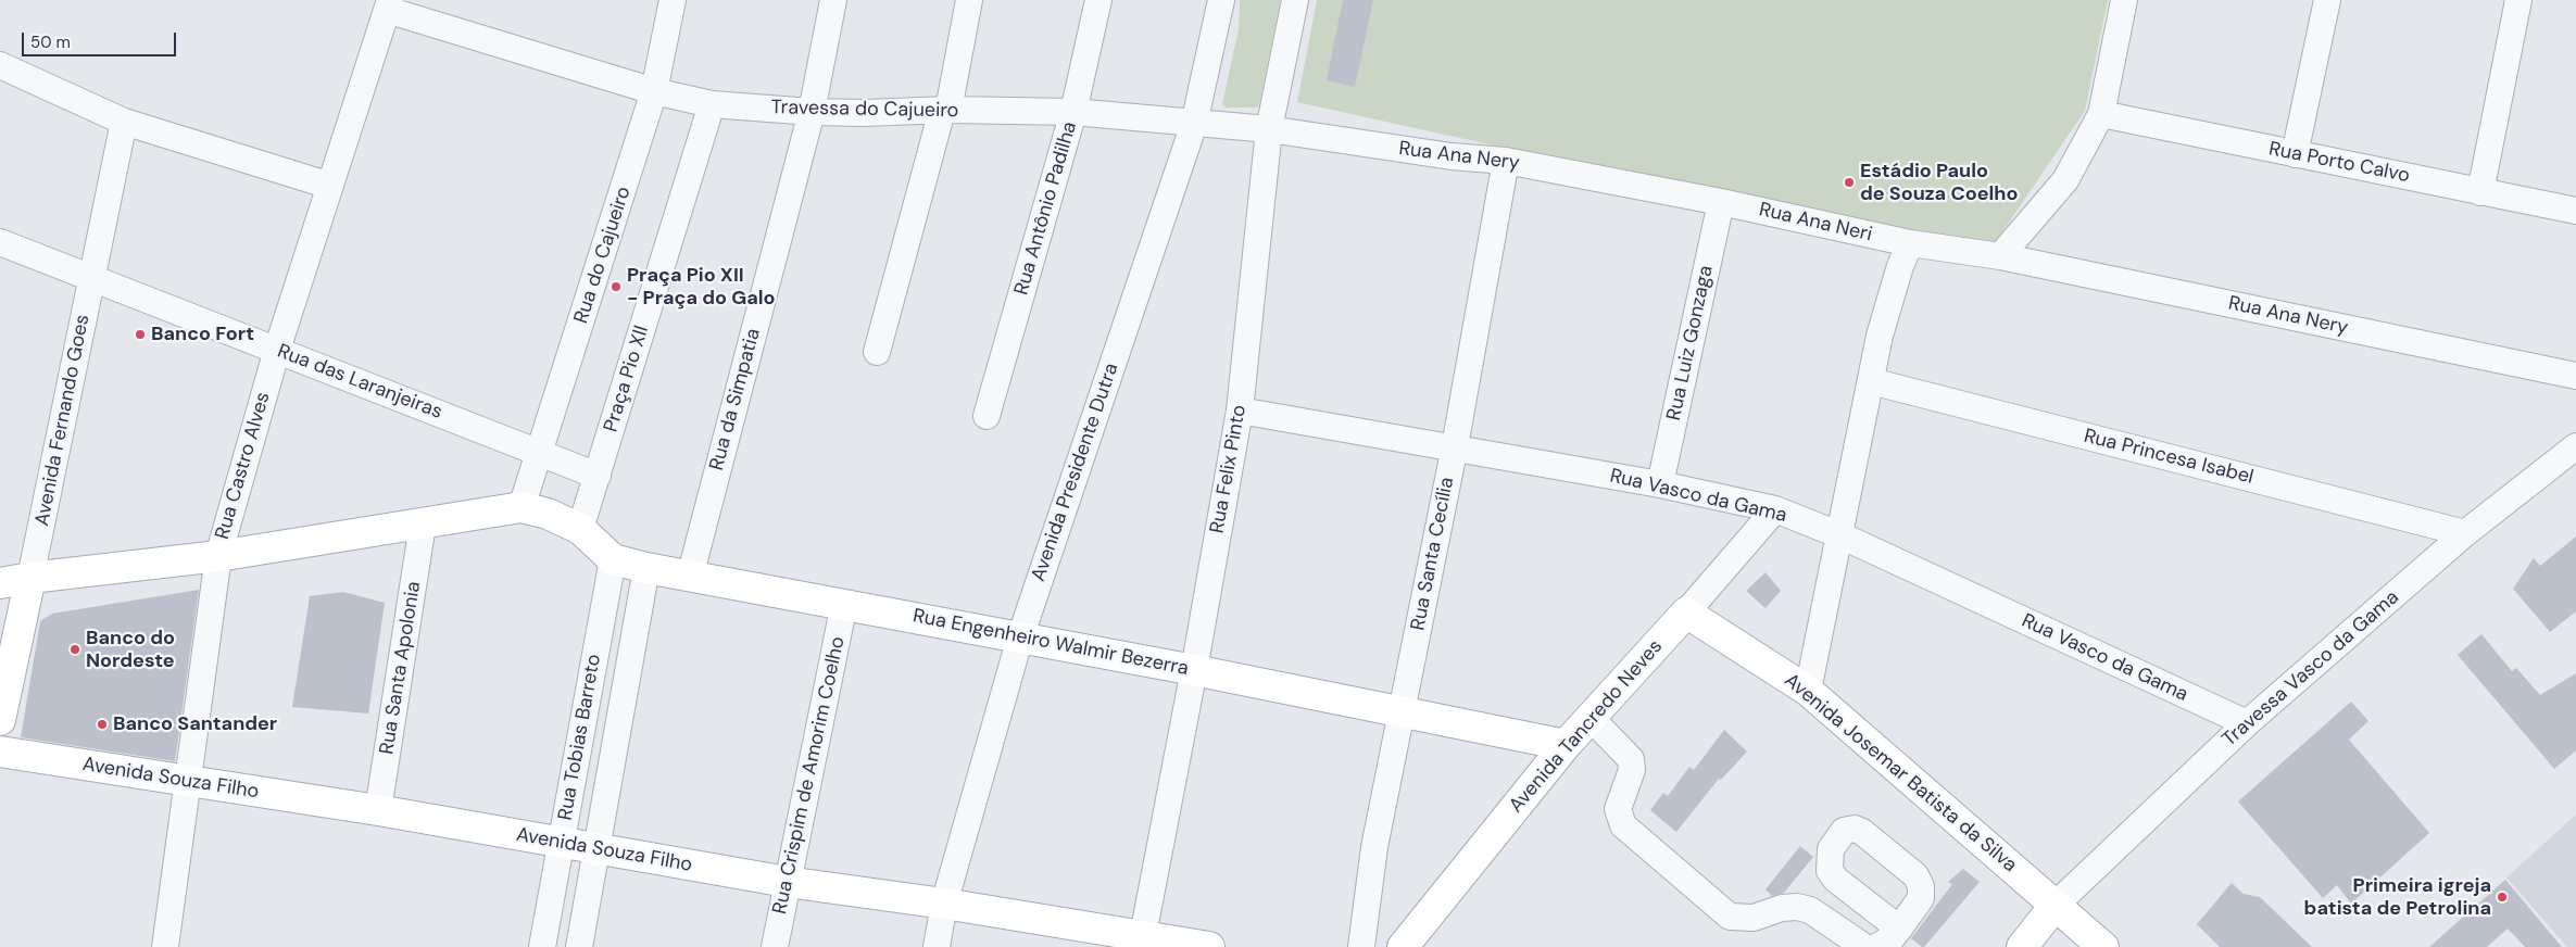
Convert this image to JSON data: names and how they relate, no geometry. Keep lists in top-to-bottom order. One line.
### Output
{"streets":{"main road":["Avenida Fernando Goes","Rua Engenheiro Walmir Bezerra","Avenida Tancredo Neves","Avenida Josemar Batista da Silva","Avenida Souza Filho"],"street":["Travessa do Cajueiro","Rua Ana Nery","Rua Porto Calvo","Rua Antônio Padilha","Rua Ana Neri","Rua do Cajueiro","Rua Luiz Gonzaga","Praça Pio XII","Rua das Laranjeiras","Rua da Simpatia","Rua Princesa Isabel","Rua Castro Alves","Rua Felix Pinto","Avenida Presidente Dutra","Rua Vasco da Gama","Rua Santa Cecília","Rua Santa Apolonia","Travessa Vasco da Gama","Rua Tobias Barreto","Rua Crispim de Amorim Coelho"]},"crossings":[["Travessa do Cajueiro","Rua Ana Nery"],["Travessa do Cajueiro","Rua Antônio Padilha"],["Travessa do Cajueiro","Rua do Cajueiro"],["Travessa do Cajueiro","Praça Pio XII"],["Travessa do Cajueiro","Rua da Simpatia"],["Travessa do Cajueiro","Rua Castro Alves"],["Travessa do Cajueiro","Avenida Presidente Dutra"],["Rua Ana Nery","Rua Ana Neri"],["Rua Ana Nery","Rua Luiz Gonzaga"],["Rua Ana Nery","Rua Felix Pinto"],["Rua Ana Nery","Avenida Presidente Dutra"],["Rua Ana Nery","Rua Santa Cecília"],["Rua Ana Neri","Rua Luiz Gonzaga"],["Rua do Cajueiro","Rua das Laranjeiras"],["Rua do Cajueiro","Rua Engenheiro Walmir Bezerra"],["Rua Luiz Gonzaga","Rua Vasco da Gama"],["Praça Pio XII","Rua das Laranjeiras"],["Praça Pio XII","Rua Engenheiro Walmir Bezerra"],["Rua das Laranjeiras","Avenida Fernando Goes"],["Rua das Laranjeiras","Rua Castro Alves"],["Rua da Simpatia","Rua Engenheiro Walmir Bezerra"],["Rua Princesa Isabel","Travessa Vasco da Gama"],["Rua Castro Alves","Avenida Souza Filho"],["Rua Felix Pinto","Rua Vasco da Gama"],["Rua Felix Pinto","Rua Engenheiro Walmir Bezerra"],["Rua Felix Pinto","Avenida Souza Filho"],["Avenida Presidente Dutra","Rua Engenheiro Walmir Bezerra"],["Avenida Presidente Dutra","Avenida Souza Filho"],["Rua Vasco da Gama","Rua Santa Cecília"],["Rua Vasco da Gama","Travessa Vasco da Gama"],["Rua Vasco da Gama","Avenida Tancredo Neves"],["Rua Santa Cecília","Rua Engenheiro Walmir Bezerra"],["Rua Engenheiro Walmir Bezerra","Avenida Tancredo Neves"],["Rua Engenheiro Walmir Bezerra","Rua Tobias Barreto"],["Rua Engenheiro Walmir Bezerra","Rua Crispim de Amorim Coelho"],["Rua Santa Apolonia","Avenida Souza Filho"],["Travessa Vasco da Gama","Avenida Josemar Batista da Silva"],["Avenida Tancredo Neves","Avenida Josemar Batista da Silva"],["Rua Tobias Barreto","Avenida Souza Filho"],["Rua Crispim de Amorim Coelho","Avenida Souza Filho"]],"places":["Estádio Paulo de Souza Coelho","Praça Pio XII - Praça do Galo","Banco Fort","Banco do Nordeste","Banco Santander","Primeira igreja batista de Petrolina"],"scale_bar":"50 m"}
